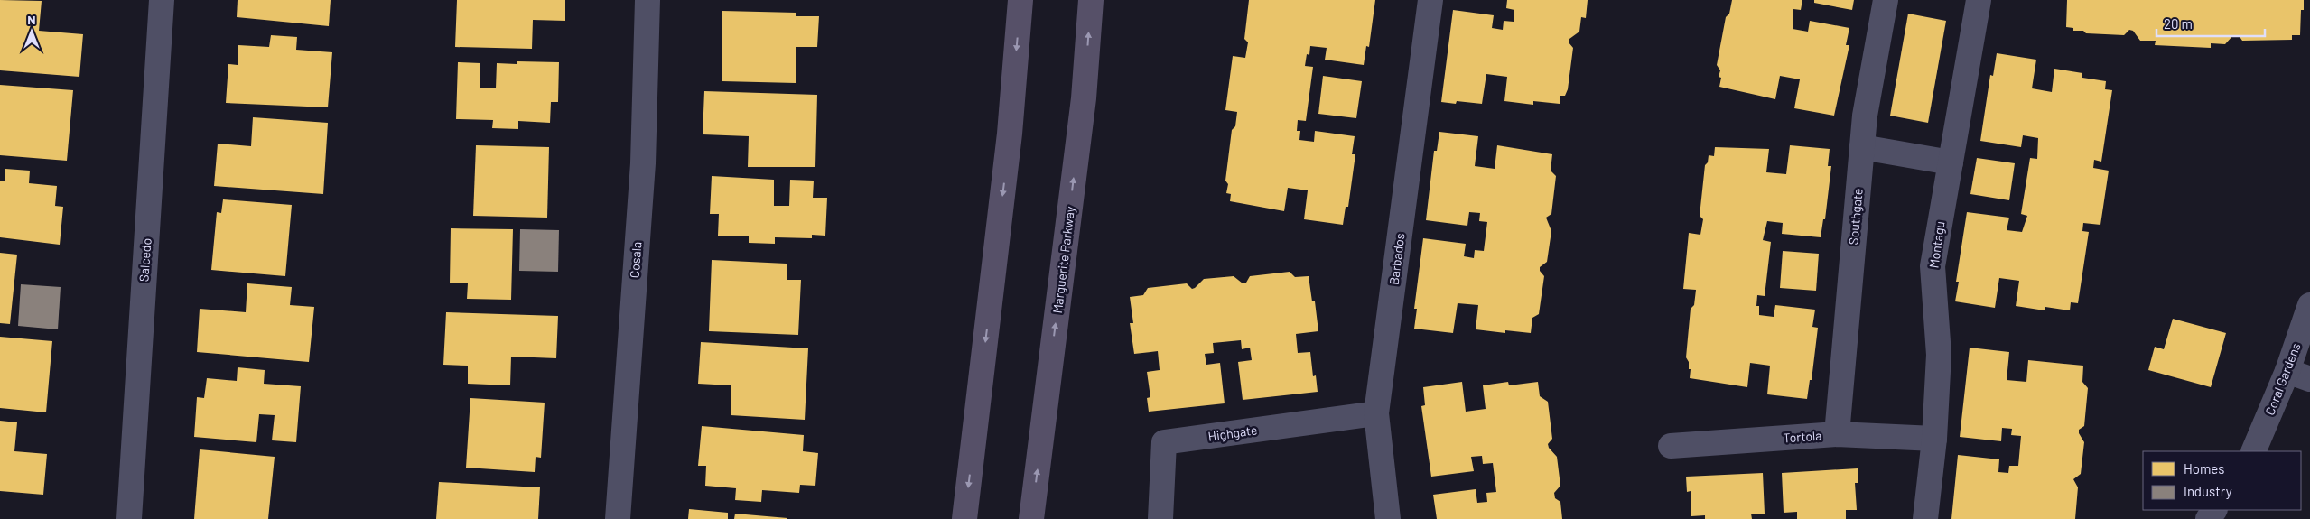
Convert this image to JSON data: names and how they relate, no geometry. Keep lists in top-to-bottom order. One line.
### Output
{"streets":{"main road":["Marguerite Parkway"],"street":["Southgate","Montagu","Barbados","Salcedo","Cosala","Coral Gardens","Highgate","Tortola"]},"crossings":[["Southgate","Tortola"],["Montagu","Tortola"],["Barbados","Highgate"]],"legend":["Homes","Industry"],"scale_bar":"20 m","north":"top"}
